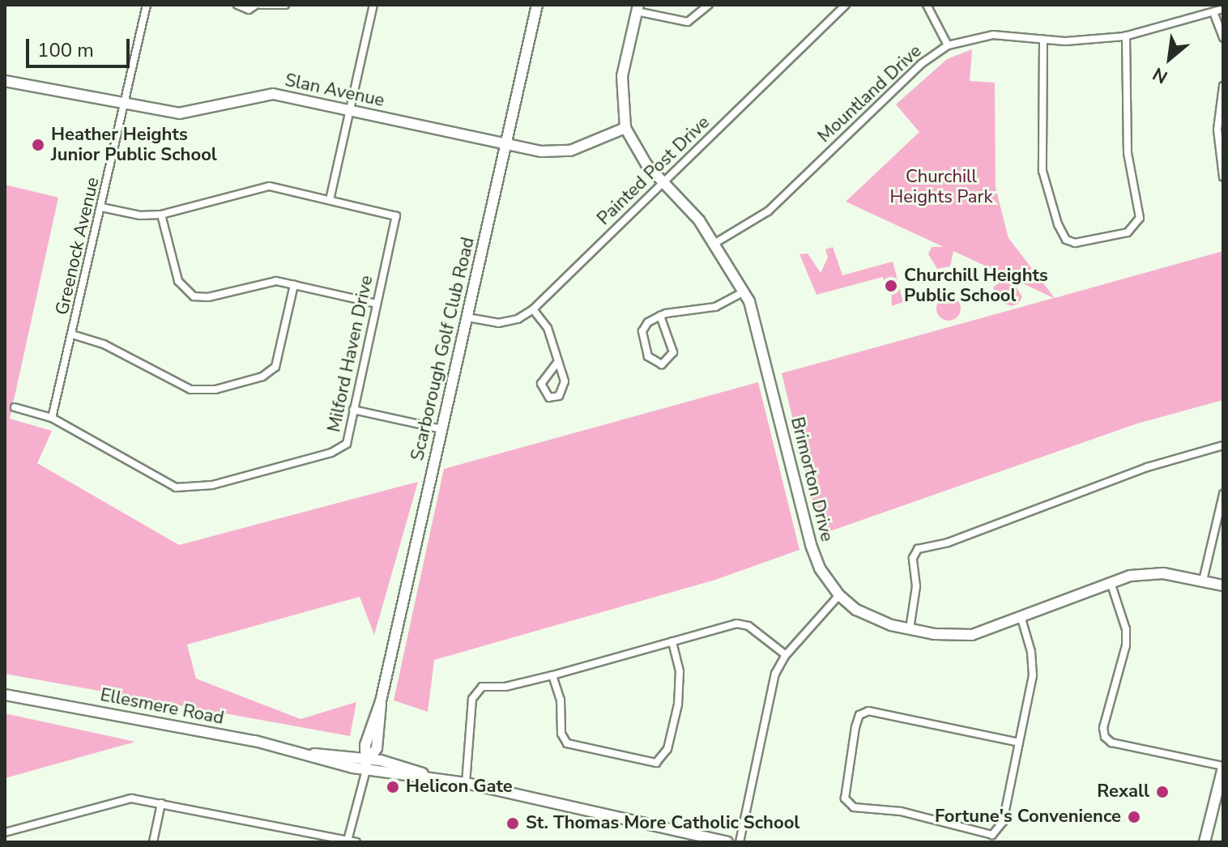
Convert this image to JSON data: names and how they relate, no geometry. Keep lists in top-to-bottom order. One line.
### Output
{"streets":{"street":["Slan Avenue","Mountland Drive","Painted Post Drive","Greenock Avenue","Scarborough Golf Club Road","Milford Haven Drive","Brimorton Drive","Ellesmere Road"]},"crossings":[["Slan Avenue","Greenock Avenue"],["Slan Avenue","Scarborough Golf Club Road"],["Slan Avenue","Brimorton Drive"],["Mountland Drive","Brimorton Drive"],["Painted Post Drive","Scarborough Golf Club Road"],["Painted Post Drive","Brimorton Drive"],["Greenock Avenue","Milford Haven Drive"],["Scarborough Golf Club Road","Ellesmere Road"]],"parks":["Churchill Heights Park"],"places":["Heather Heights Junior Public School","Churchill Heights Public School","Helicon Gate","Rexall","Fortune's Convenience","St. Thomas More Catholic School"],"scale_bar":"100 m","north":"bottom left"}
